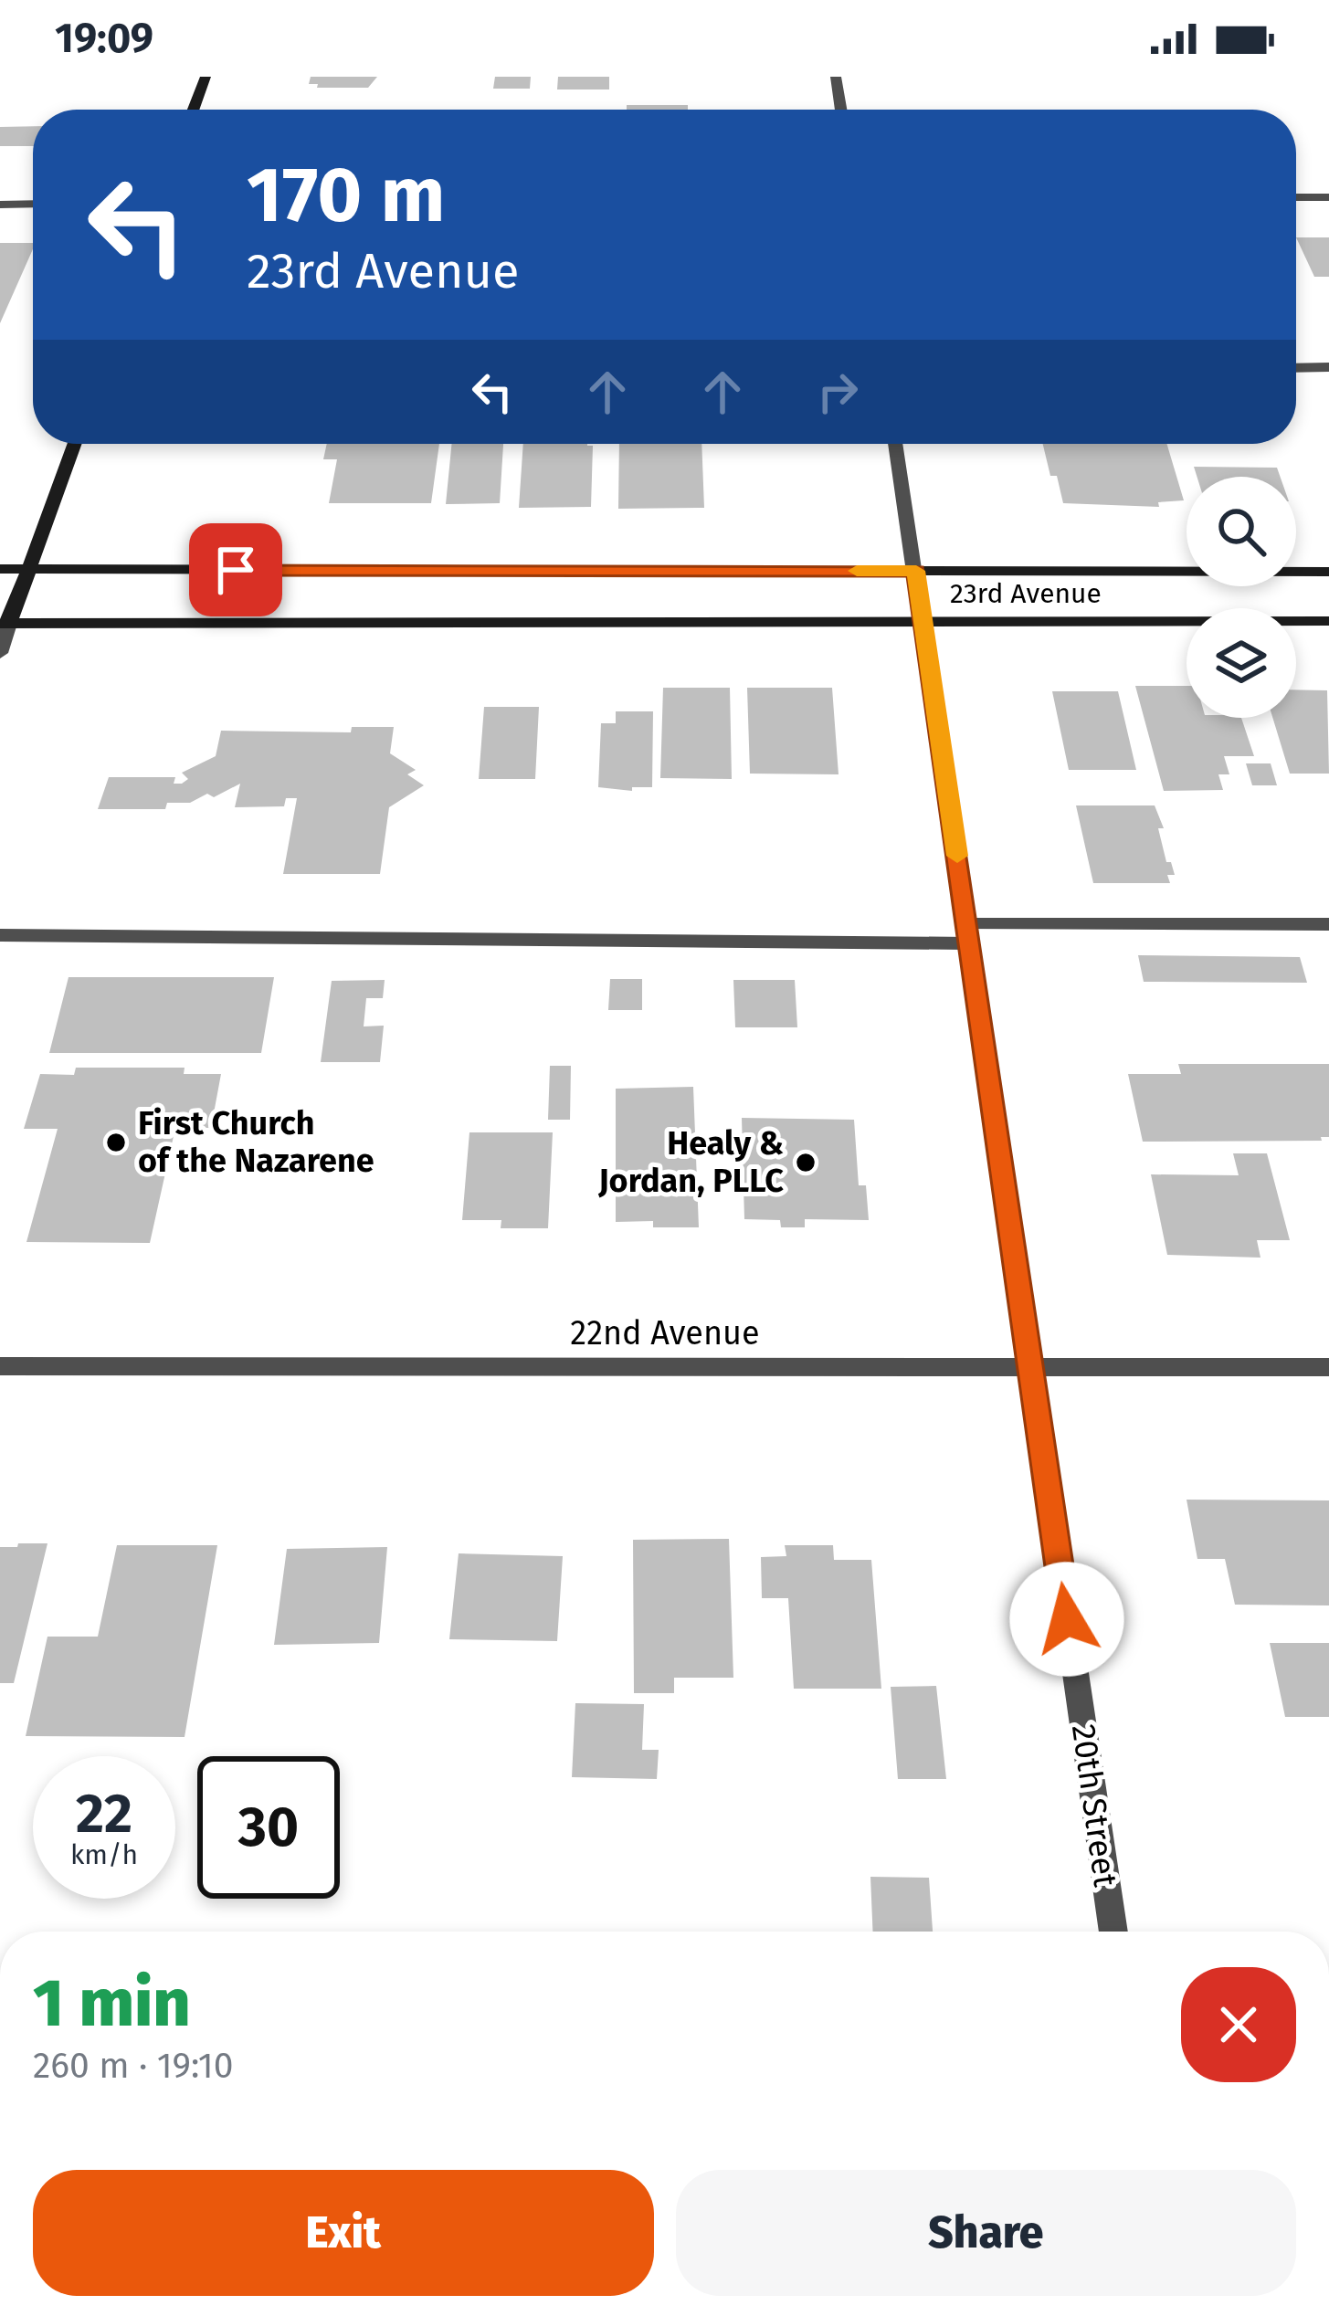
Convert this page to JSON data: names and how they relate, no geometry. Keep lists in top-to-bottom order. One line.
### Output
{"streets":{"street":["23rd Avenue","22nd Avenue","20th Street"]},"crossings":[["23rd Avenue","20th Street"],["22nd Avenue","20th Street"]],"places":["First Church of the Nazarene","Healy & Jordan, PLLC"],"page":{"status":"19:09","turn":["170 m","23rd Avenue"],"speed":"22 km/h","limit":"30","heading":["1 min","260 m · 19:10"],"buttons":["Exit","Share"]}}
